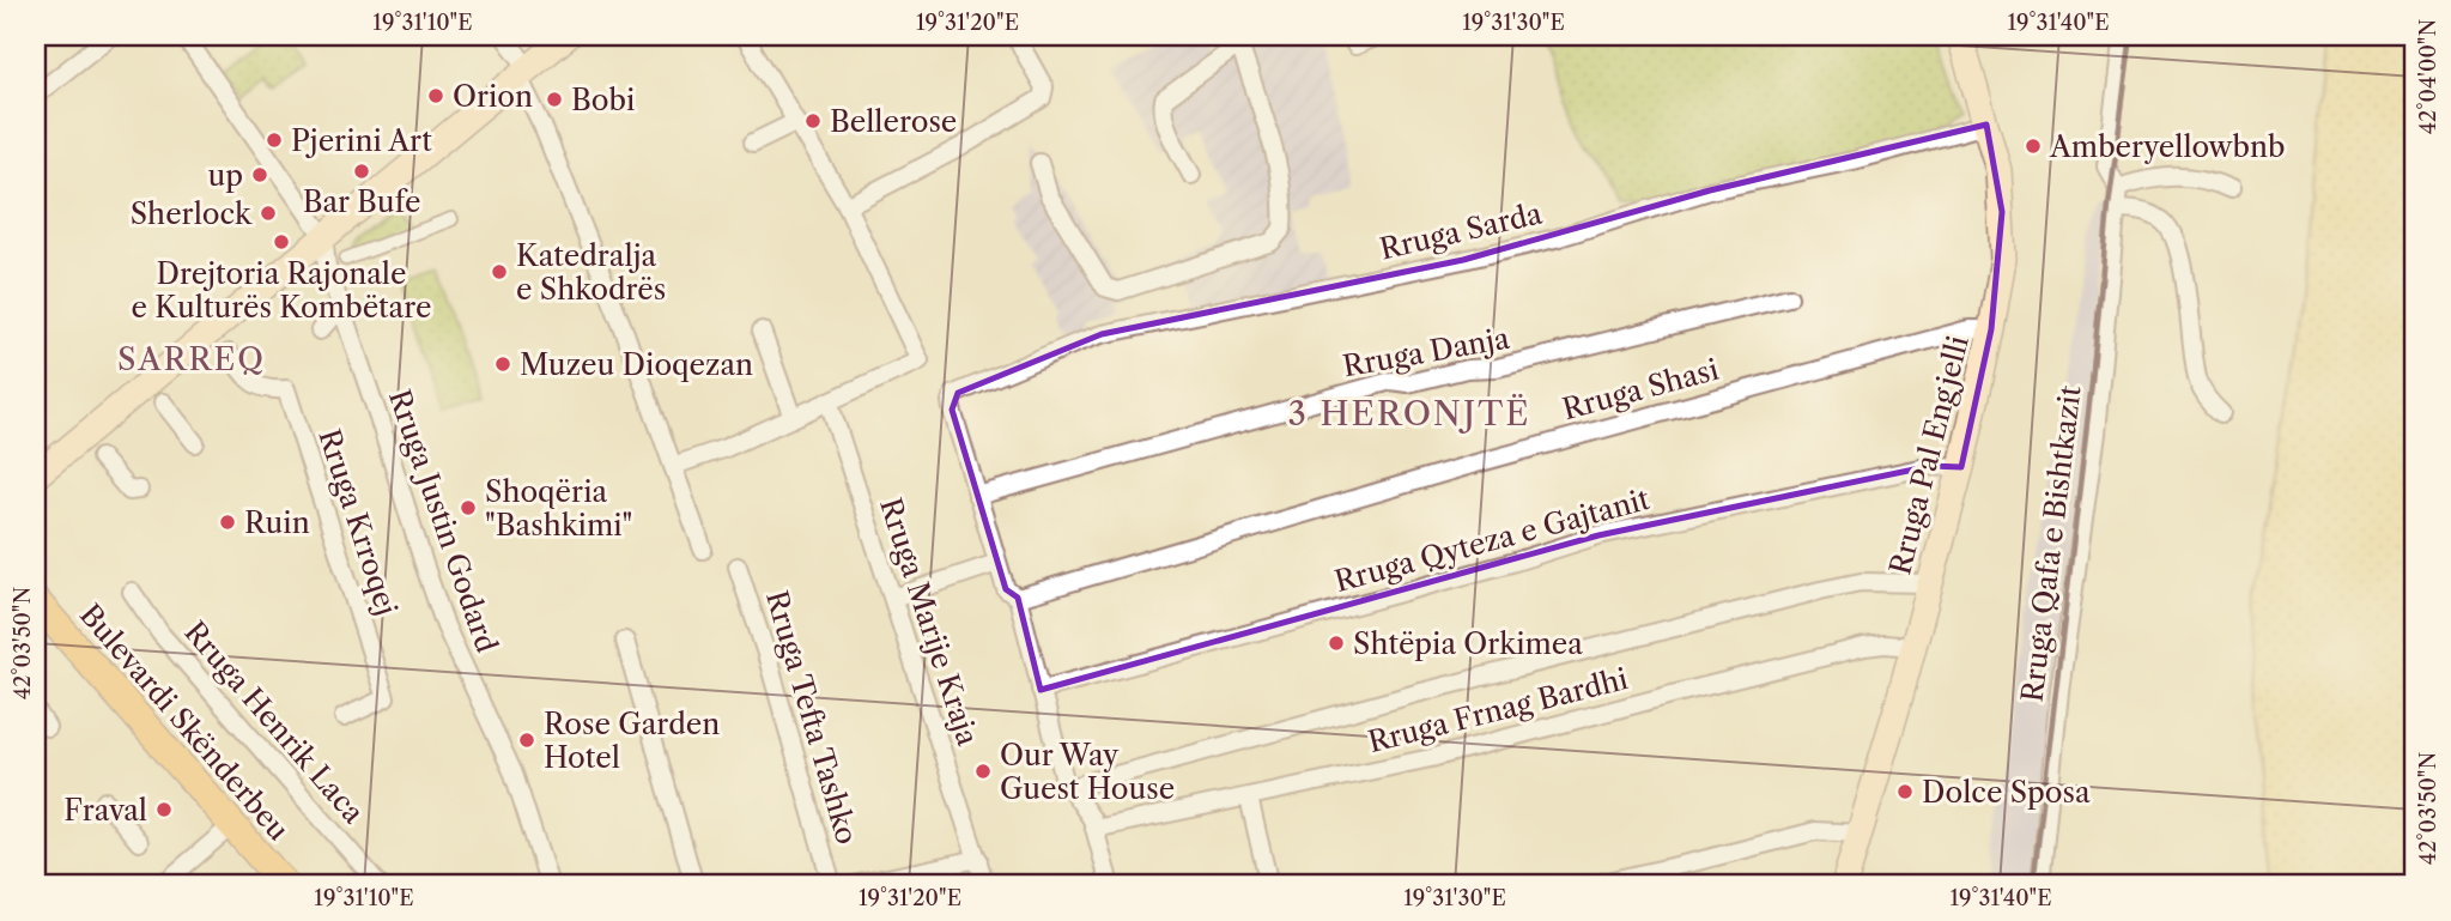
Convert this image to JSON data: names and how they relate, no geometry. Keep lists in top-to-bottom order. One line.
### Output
{"streets":{"main road":["Rruga Pal Engjelli","Bulevardi Skënderbeu"],"street":["Rruga Sarda","Rruga Danja","Rruga Shasi","Rruga Justin Godard","Rruga Krroqej","Rruga Qyteza e Gajtanit","Rruga Qafa e Bishtkazit","Rruga Marije Kraja","Rruga Frnag Bardhi","Rruga Tefta Tashko","Rruga Henrik Laca"]},"crossings":[["Rruga Sarda","Rruga Danja"],["Rruga Sarda","Rruga Pal Engjelli"],["Rruga Shasi","Rruga Pal Engjelli"],["Rruga Pal Engjelli","Rruga Qyteza e Gajtanit"],["Rruga Pal Engjelli","Rruga Frnag Bardhi"]],"districts":["SARREQ","3 HERONJTË"],"places":["Orion","Bobi","Bellerose","Pjerini Art","Amberyellowbnb","Bar Bufe","up","Sherlock","Drejtoria Rajonale e Kulturës Kombëtare","Katedralja e Shkodrës","Muzeu Dioqezan","Shoqëria \"Bashkimi\"","Ruin","Shtëpia Orkimea","Rose Garden Hotel","Our Way Guest House","Dolce Sposa","Fraval"],"coordinates":["19°31'10\"E","19°31'20\"E","19°31'30\"E","19°31'40\"E","42°04'00\"N","42°03'50\"N"]}
